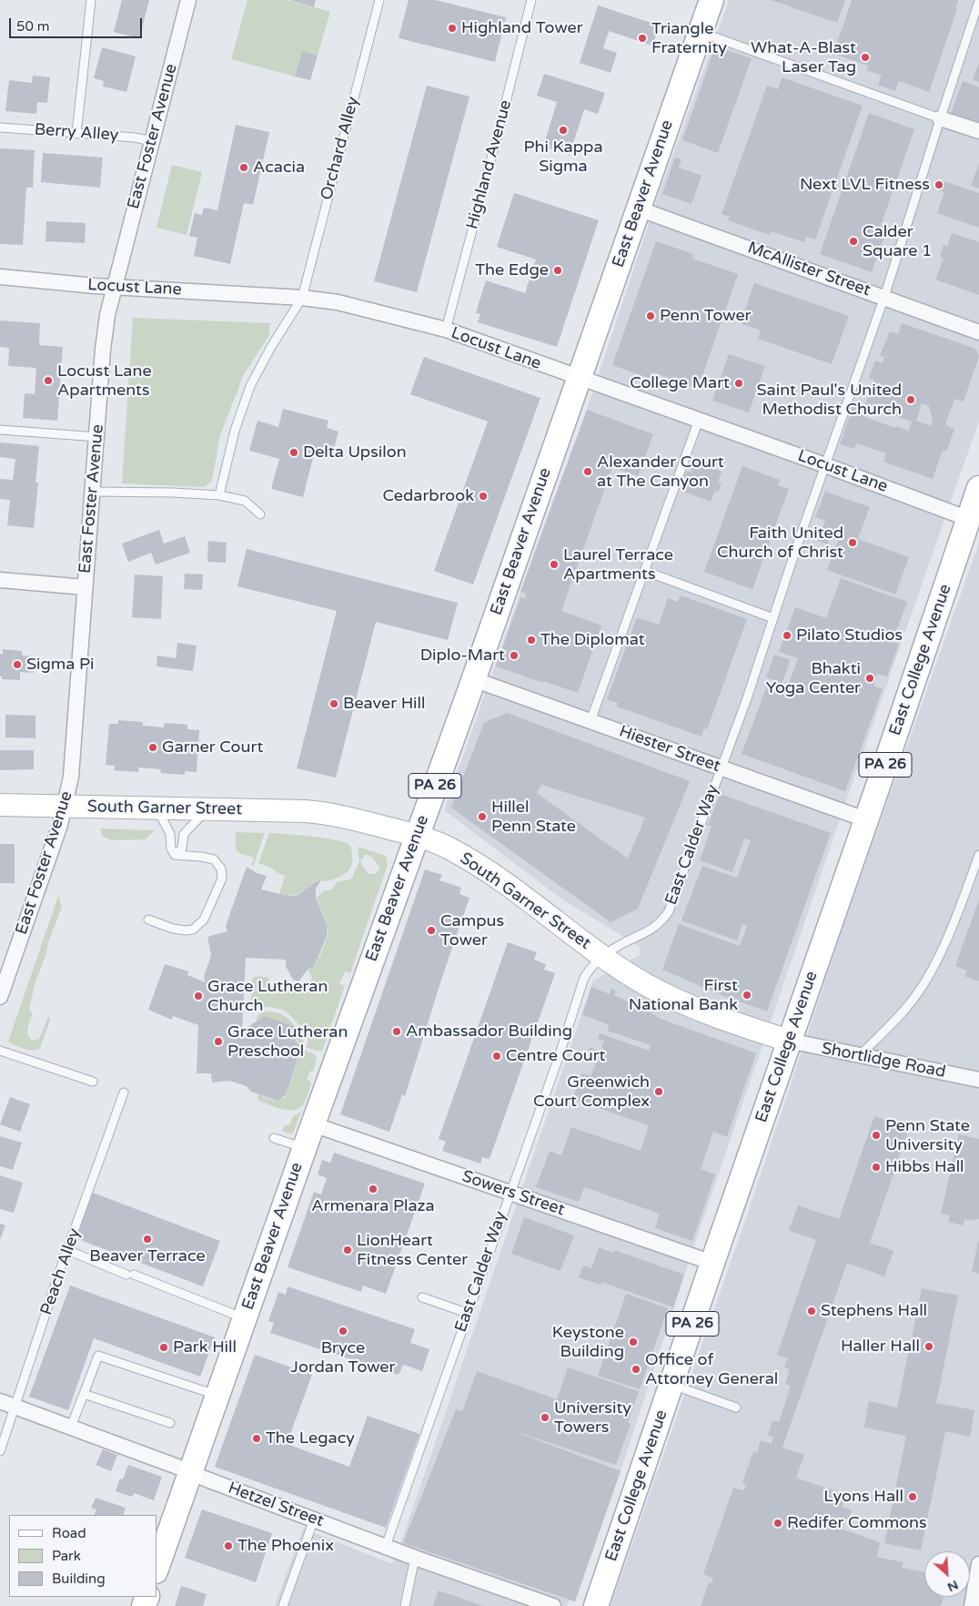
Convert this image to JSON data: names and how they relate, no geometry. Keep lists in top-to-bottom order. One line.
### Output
{"streets":{"main road":["East Beaver Avenue","East College Avenue","PA 26"],"street":["East Foster Avenue","McAllister Street","Locust Lane","Hiester Street","South Garner Street","Shortlidge Road","Sowers Street","Hetzel Street"],"lane":["Berry Alley","Orchard Alley","Highland Avenue","East Calder Way","Peach Alley"]},"crossings":[["Berry Alley","East Foster Avenue"],["East Foster Avenue","Locust Lane"],["East Foster Avenue","South Garner Street"],["Orchard Alley","Locust Lane"],["Highland Avenue","Locust Lane"],["East Beaver Avenue","McAllister Street"],["East Beaver Avenue","Locust Lane"],["East Beaver Avenue","Hiester Street"],["East Beaver Avenue","South Garner Street"],["East Beaver Avenue","Sowers Street"],["East Beaver Avenue","Hetzel Street"],["McAllister Street","East Calder Way"],["Locust Lane","East College Avenue"],["Locust Lane","East Calder Way"],["East College Avenue","Hiester Street"],["East College Avenue","South Garner Street"],["East College Avenue","Shortlidge Road"],["East College Avenue","Sowers Street"],["Hiester Street","East Calder Way"],["South Garner Street","East Calder Way"],["South Garner Street","Shortlidge Road"],["East Calder Way","Sowers Street"],["East Calder Way","Hetzel Street"],["Peach Alley","Hetzel Street"]],"places":["Highland Tower","Triangle Fraternity","What-A-Blast Laser Tag","Phi Kappa Sigma","Acacia","Next LVL Fitness","Calder Square 1","The Edge","Penn Tower","Locust Lane Apartments","College Mart","Saint Paul's United Methodist Church","Delta Upsilon","Alexander Court at The Canyon","Cedarbrook","Faith United Church of Christ","Laurel Terrace Apartments","Pilato Studios","The Diplomat","Diplo-Mart","Sigma Pi","Bhakti Yoga Center","Beaver Hill","Garner Court","Hillel Penn State","Campus Tower","First National Bank","Grace Lutheran Church","Ambassador Building","Grace Lutheran Preschool","Centre Court","Greenwich Court Complex","Penn State University","Hibbs Hall","Armenara Plaza","Beaver Terrace","LionHeart Fitness Center","Stephens Hall","Bryce Jordan Tower","Keystone Building","Haller Hall","Park Hill","Office of Attorney General","University Towers","The Legacy","Lyons Hall","Redifer Commons","The Phoenix"],"legend":["Road","Park","Building"],"scale_bar":"50 m","north":"bottom right"}
